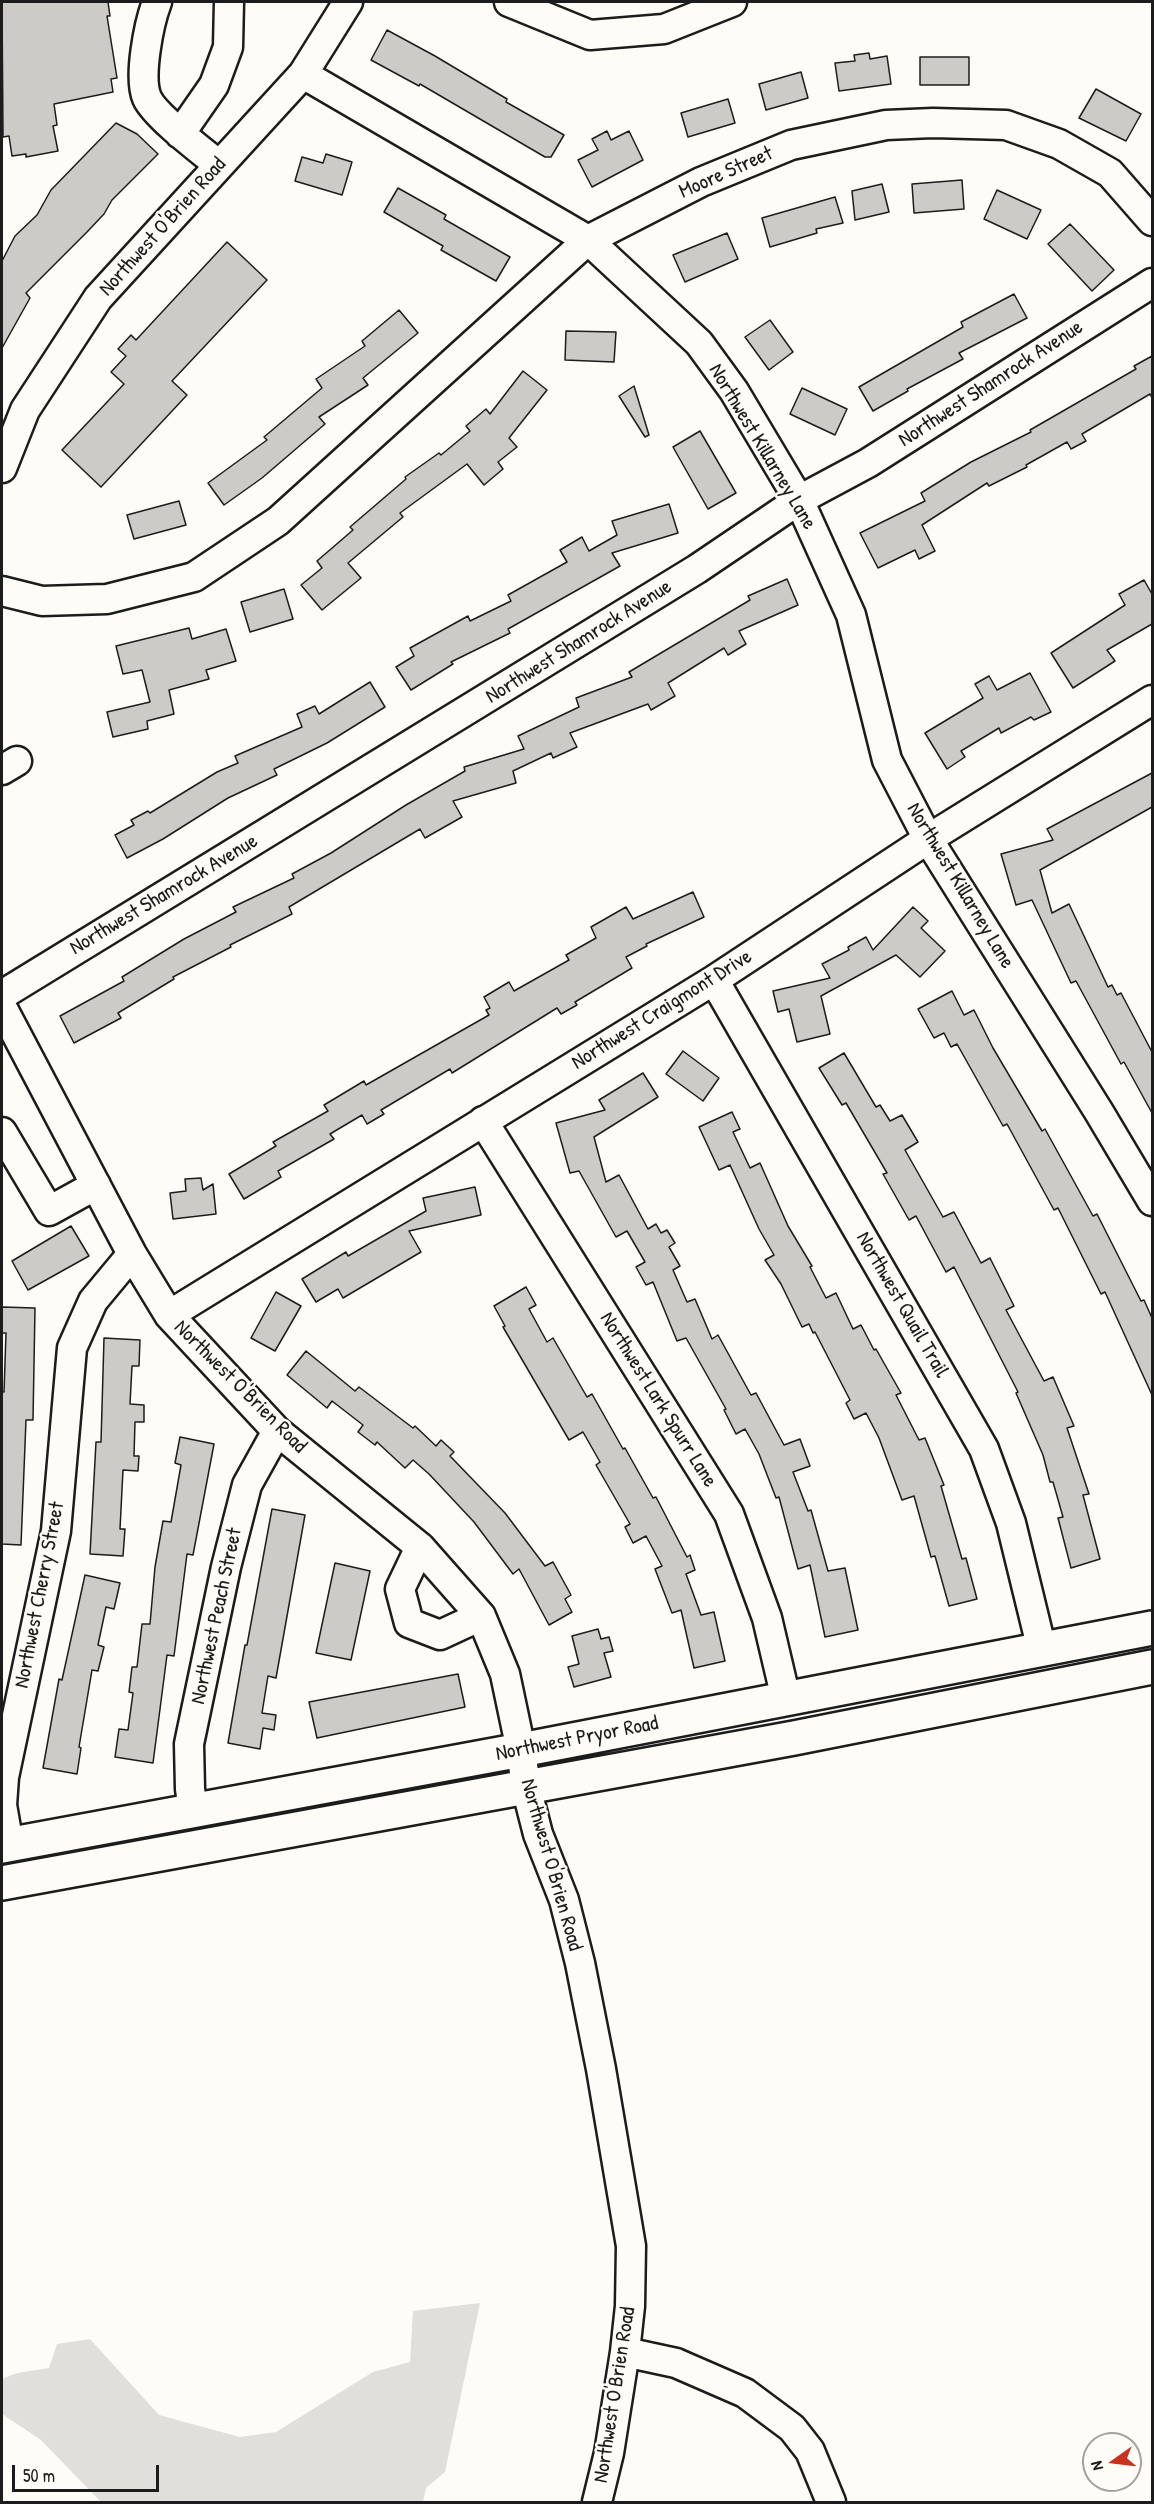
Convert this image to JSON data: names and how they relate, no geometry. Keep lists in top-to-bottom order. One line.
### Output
{"streets":{"main road":["Northwest Pryor Road"],"street":["Moore Street","Northwest O'Brien Road","Northwest Shamrock Avenue","Northwest Killarney Lane","Northwest Craigmont Drive","Northwest Quail Trail","Northwest Lark Spurr Lane","Northwest Cherry Street","Northwest Peach Street"]},"crossings":[["Moore Street","Northwest Killarney Lane"],["Northwest O'Brien Road","Northwest Killarney Lane"],["Northwest O'Brien Road","Northwest Craigmont Drive"],["Northwest O'Brien Road","Northwest Cherry Street"],["Northwest O'Brien Road","Northwest Peach Street"],["Northwest O'Brien Road","Northwest Pryor Road"],["Northwest Shamrock Avenue","Northwest Killarney Lane"],["Northwest Killarney Lane","Northwest Craigmont Drive"],["Northwest Craigmont Drive","Northwest Quail Trail"],["Northwest Craigmont Drive","Northwest Lark Spurr Lane"],["Northwest Quail Trail","Northwest Pryor Road"],["Northwest Lark Spurr Lane","Northwest Pryor Road"],["Northwest Cherry Street","Northwest Pryor Road"],["Northwest Peach Street","Northwest Pryor Road"]],"scale_bar":"50 m","north":"left"}
